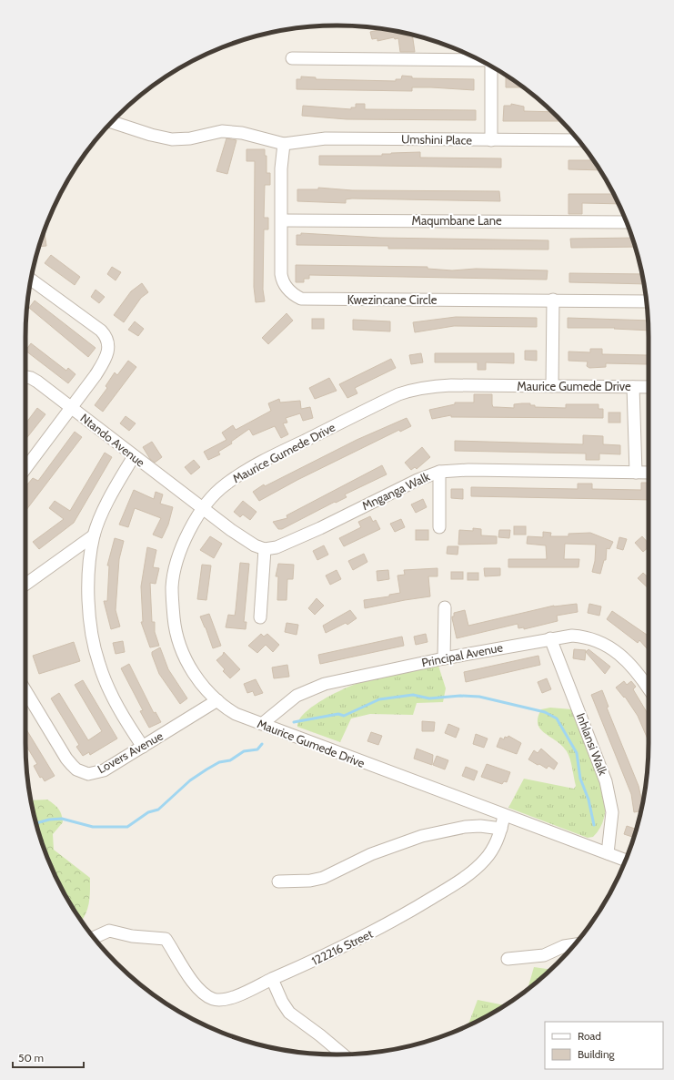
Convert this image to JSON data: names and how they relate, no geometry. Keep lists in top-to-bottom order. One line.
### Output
{"streets":{"street":["Umshini Place","Maqumbane Lane","Kwezincane Circle","Maurice Gumede Drive","Ntando Avenue","Mnganga Walk","Principal Avenue","Inhlansi Walk","Lovers Avenue","122216 Street"]},"crossings":[["Umshini Place","Kwezincane Circle"],["Maqumbane Lane","Kwezincane Circle"],["Maurice Gumede Drive","Ntando Avenue"],["Maurice Gumede Drive","Principal Avenue"],["Maurice Gumede Drive","Inhlansi Walk"],["Maurice Gumede Drive","Lovers Avenue"],["Maurice Gumede Drive","122216 Street"],["Principal Avenue","Inhlansi Walk"]],"legend":["Road","Building"],"scale_bar":"50 m"}
